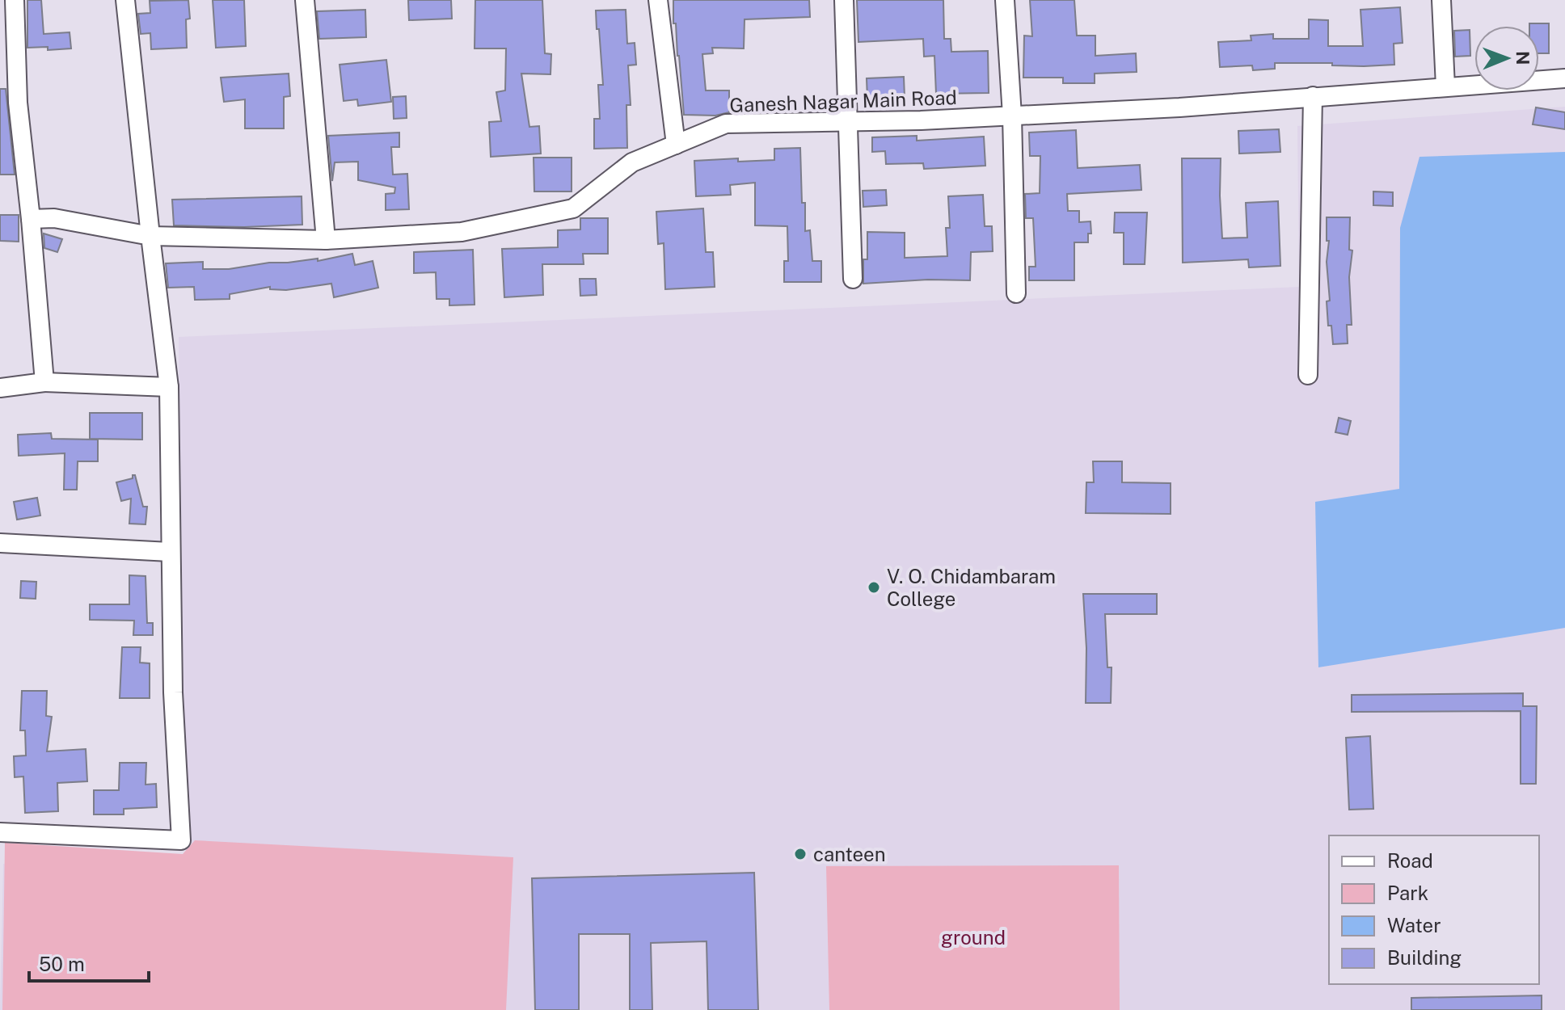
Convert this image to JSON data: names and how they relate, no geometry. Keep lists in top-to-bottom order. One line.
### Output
{"streets":{"street":["Ganesh Nagar Main Road"]},"parks":["ground"],"places":["V. O. Chidambaram College","canteen"],"legend":["Road","Park","Water","Building"],"scale_bar":"50 m","north":"right"}
